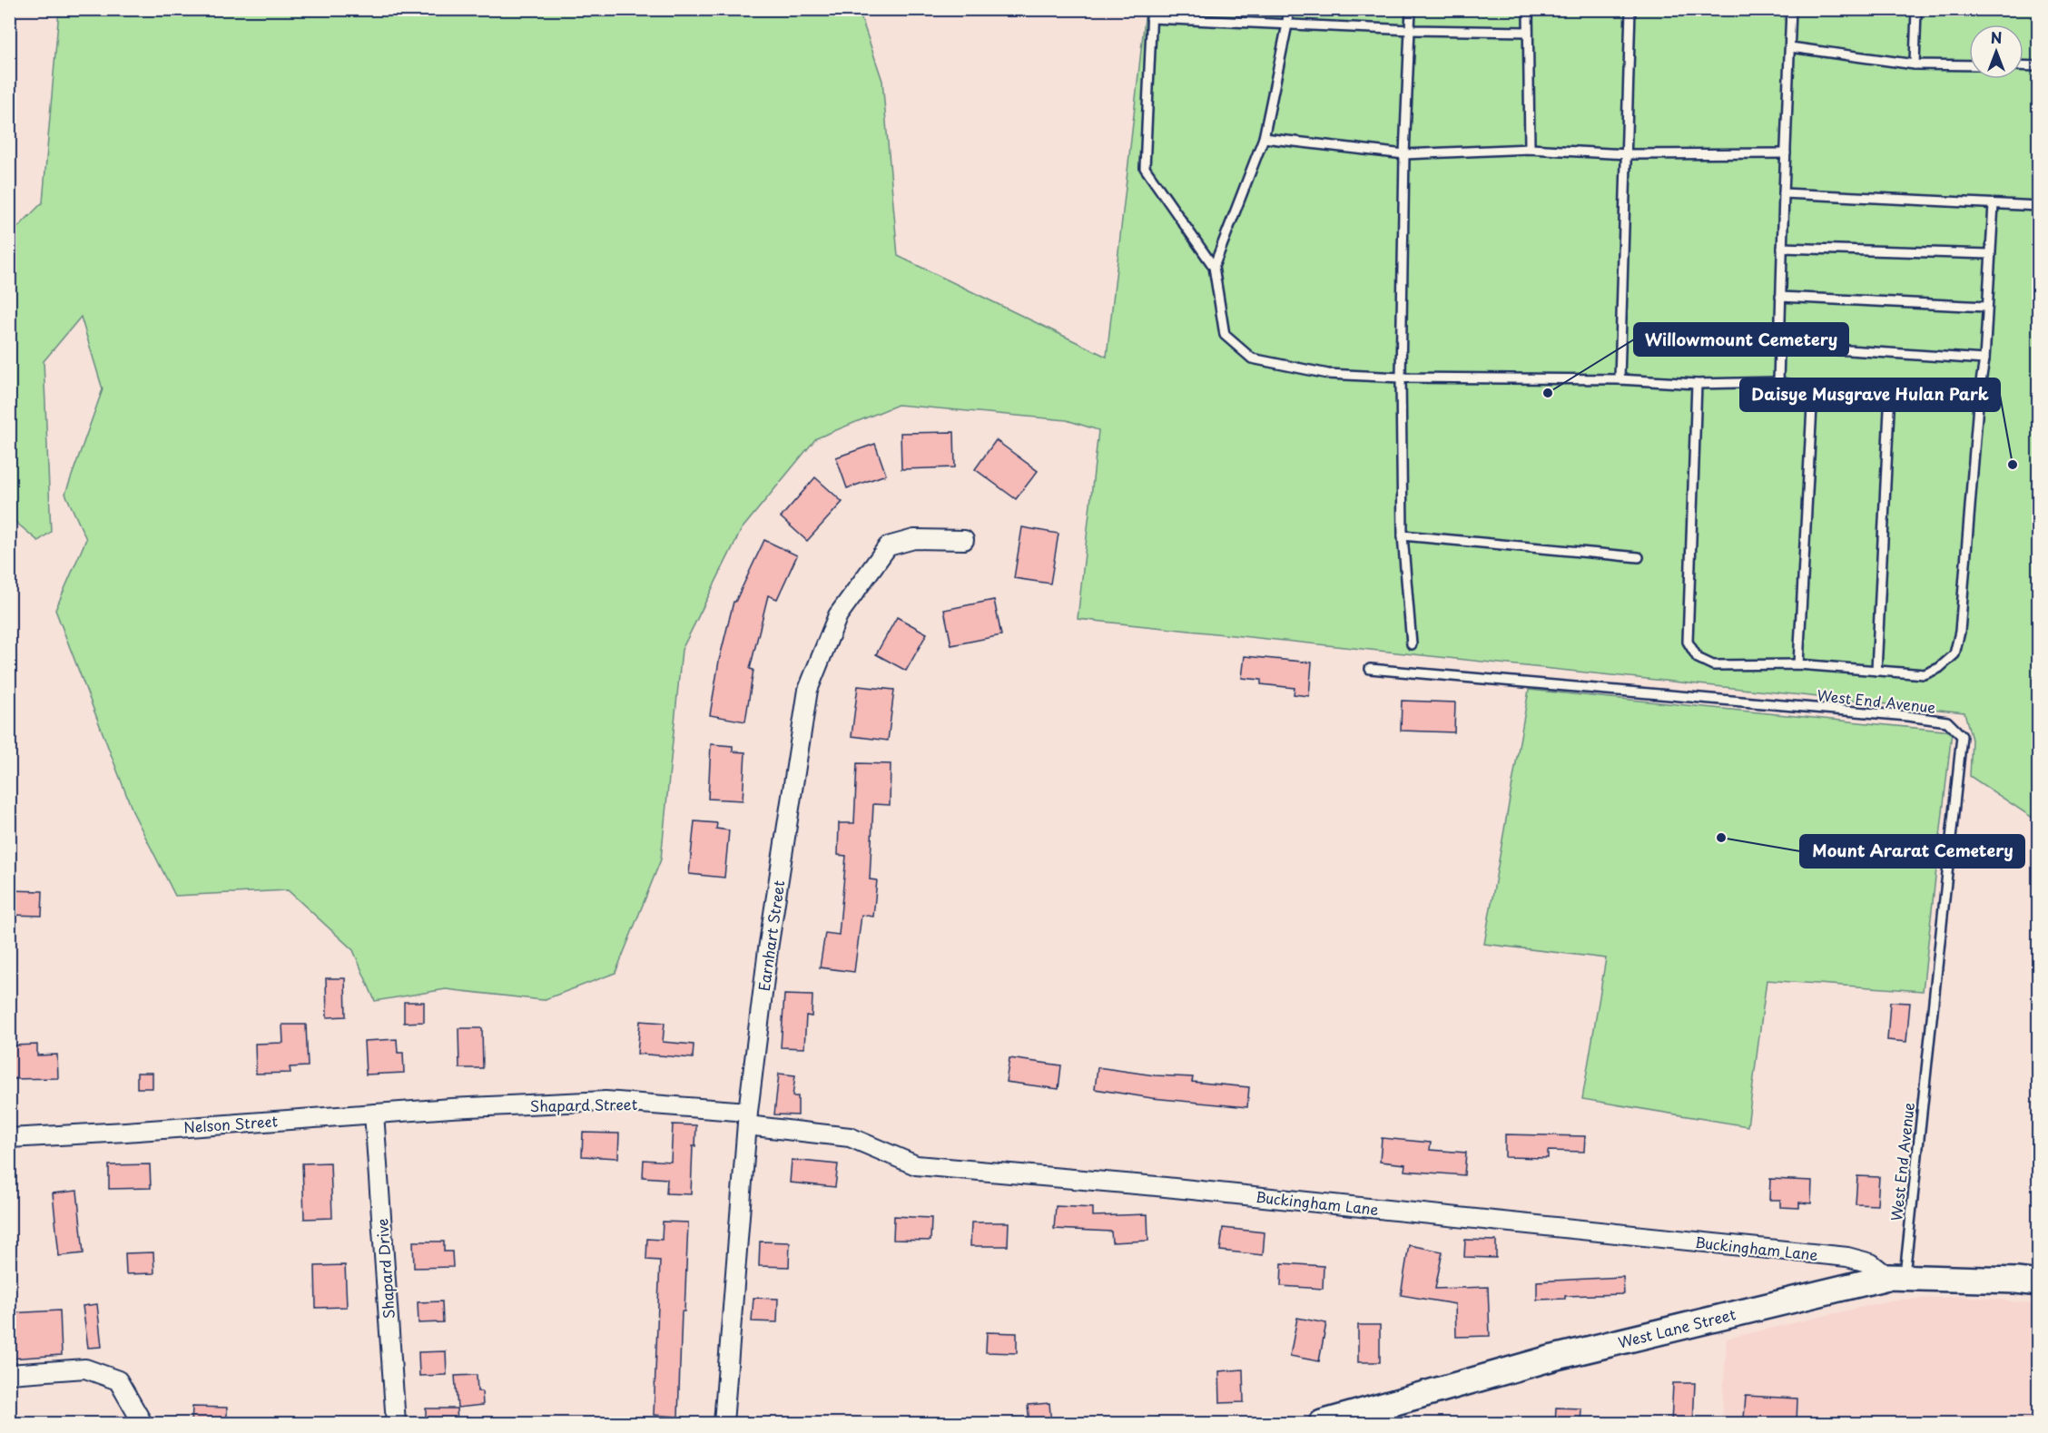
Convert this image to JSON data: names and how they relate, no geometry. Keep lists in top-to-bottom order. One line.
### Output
{"streets":{"street":["Earnhart Street","Shapard Street","Nelson Street","Buckingham Lane","Shapard Drive","West Lane Street"],"lane":["West End Avenue"]},"crossings":[["West End Avenue","Buckingham Lane"],["West End Avenue","West Lane Street"],["Earnhart Street","Shapard Street"],["Earnhart Street","Buckingham Lane"],["Shapard Street","Nelson Street"],["Shapard Street","Buckingham Lane"],["Nelson Street","Shapard Drive"],["Buckingham Lane","West Lane Street"]],"places":["Willowmount Cemetery","Daisye Musgrave Hulan Park","Mount Ararat Cemetery"],"north":"top"}
